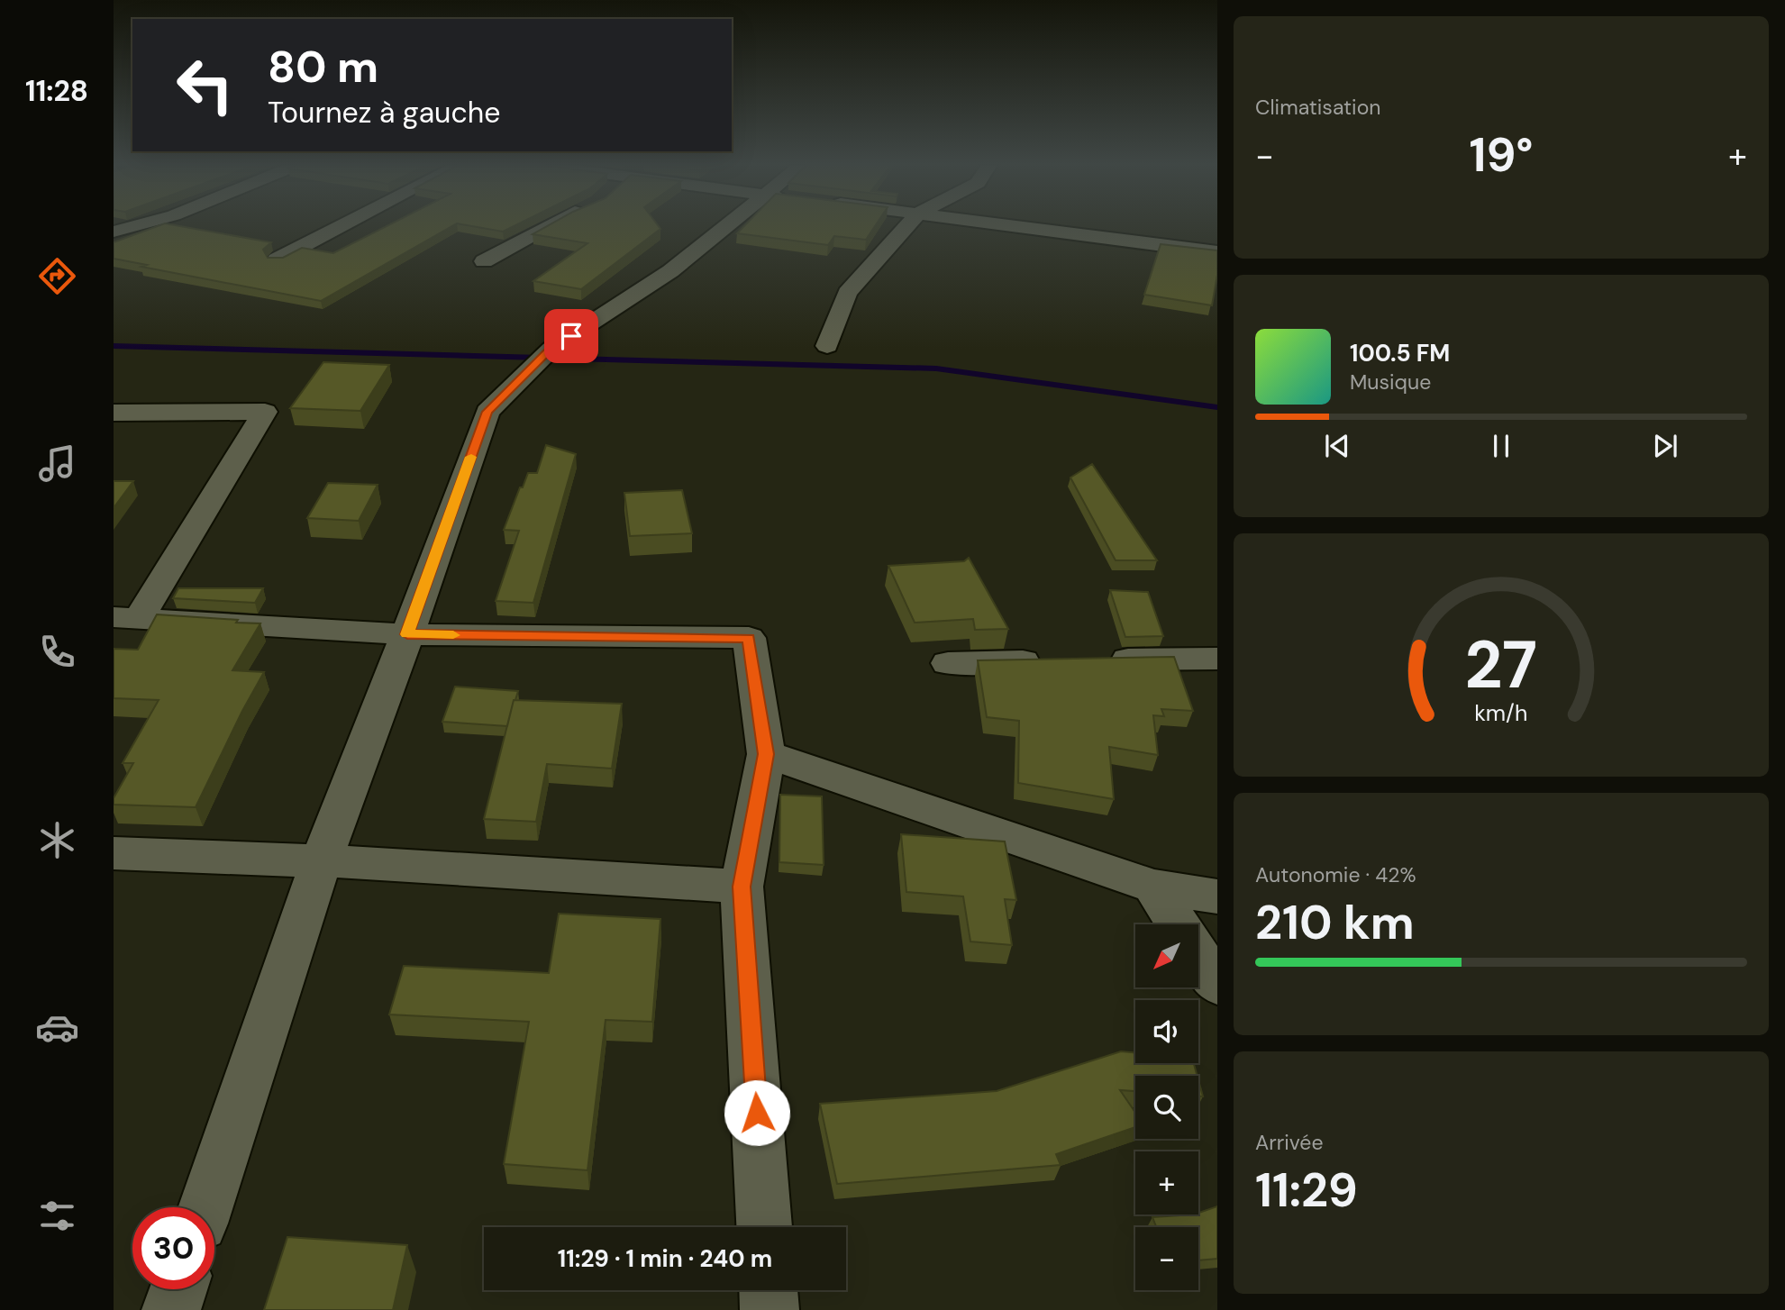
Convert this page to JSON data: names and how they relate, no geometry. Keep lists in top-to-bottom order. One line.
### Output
{"north":"bottom left","page":{"tabs":"11:28","tile":["Climatisation",["Autonomie · 42%","210 km"],["Arrivée","11:29"]],"turn":["80 m","Tournez à gauche"],"heat":["−","19°","+"],"song":["100.5 FM","Musique"],"map_buttons":["+","−"],"limit":"30","trip":"11:29 · 1 min · 240 m","gauge":["27","km/h"]}}
